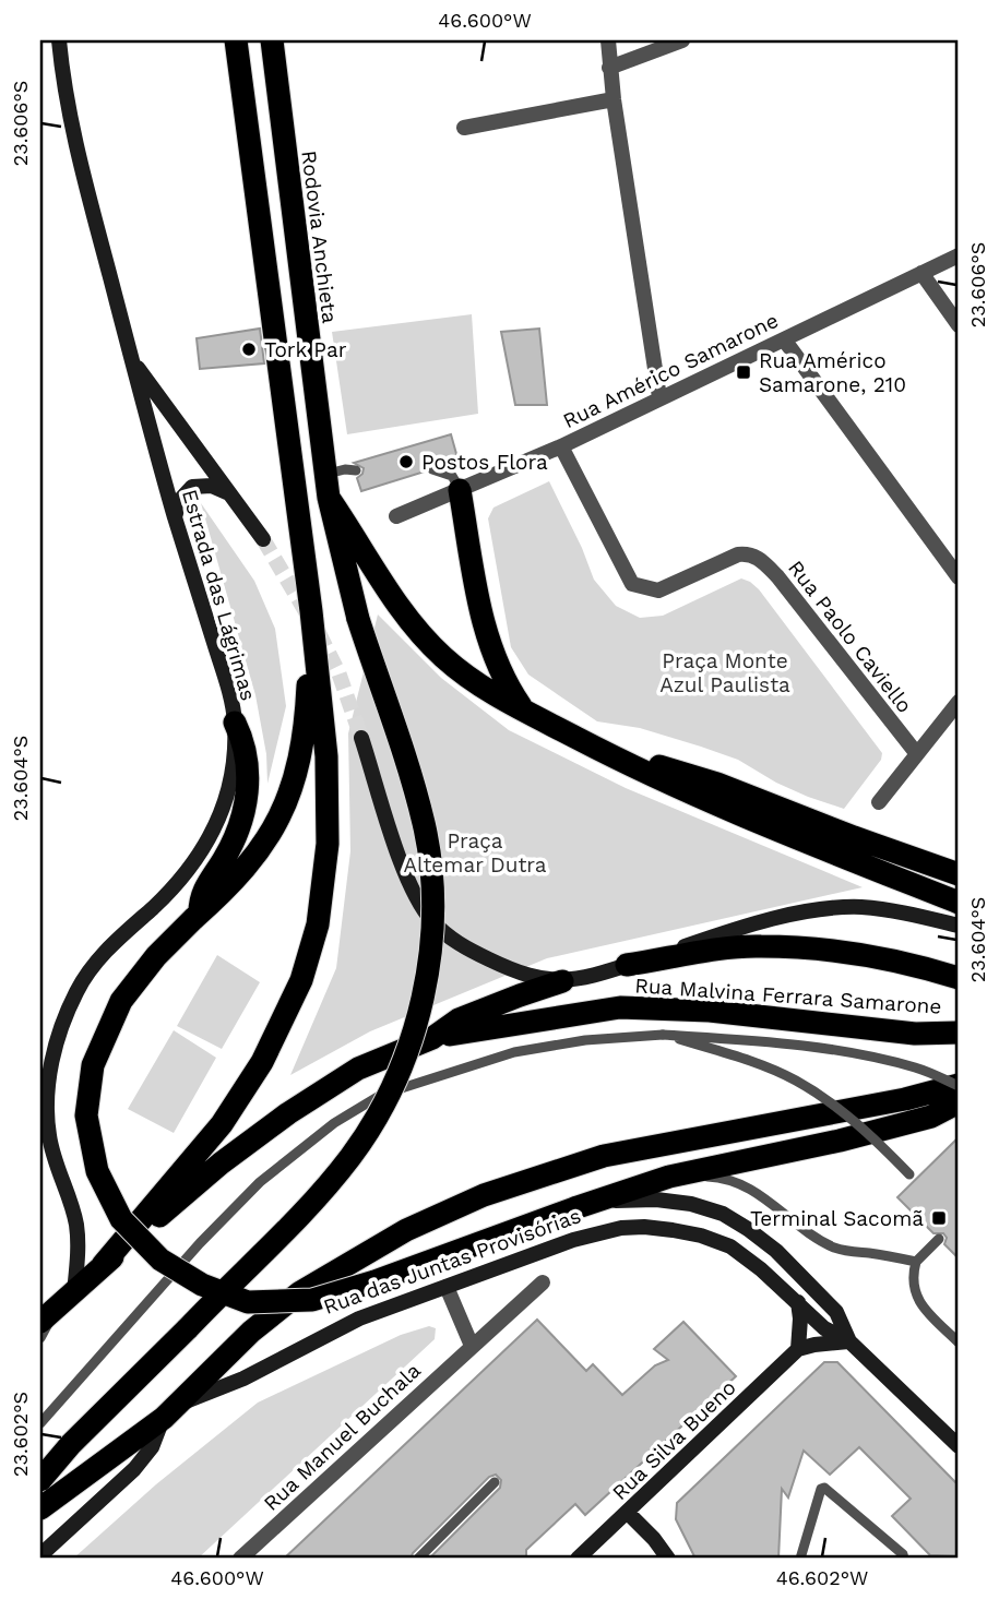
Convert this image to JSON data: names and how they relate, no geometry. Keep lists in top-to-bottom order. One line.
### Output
{"streets":{"highway":["Rodovia Anchieta","Rua Malvina Ferrara Samarone","Rua das Juntas Provisórias"],"main road":["Estrada das Lágrimas","Rua Silva Bueno"],"street":["Rua Américo Samarone","Rua Paolo Caviello","Rua Manuel Buchala"]},"crossings":[["Rua Américo Samarone","Rua Paolo Caviello"]],"parks":["Praça Monte Azul Paulista","Praça Altemar Dutra"],"places":{"other":["Tork Par","Postos Flora"],"transit":["Rua Américo Samarone, 210","Terminal Sacomã"]},"coordinates":["46.600°W","23.606°S","23.604°S","23.602°S","46.602°W"]}
